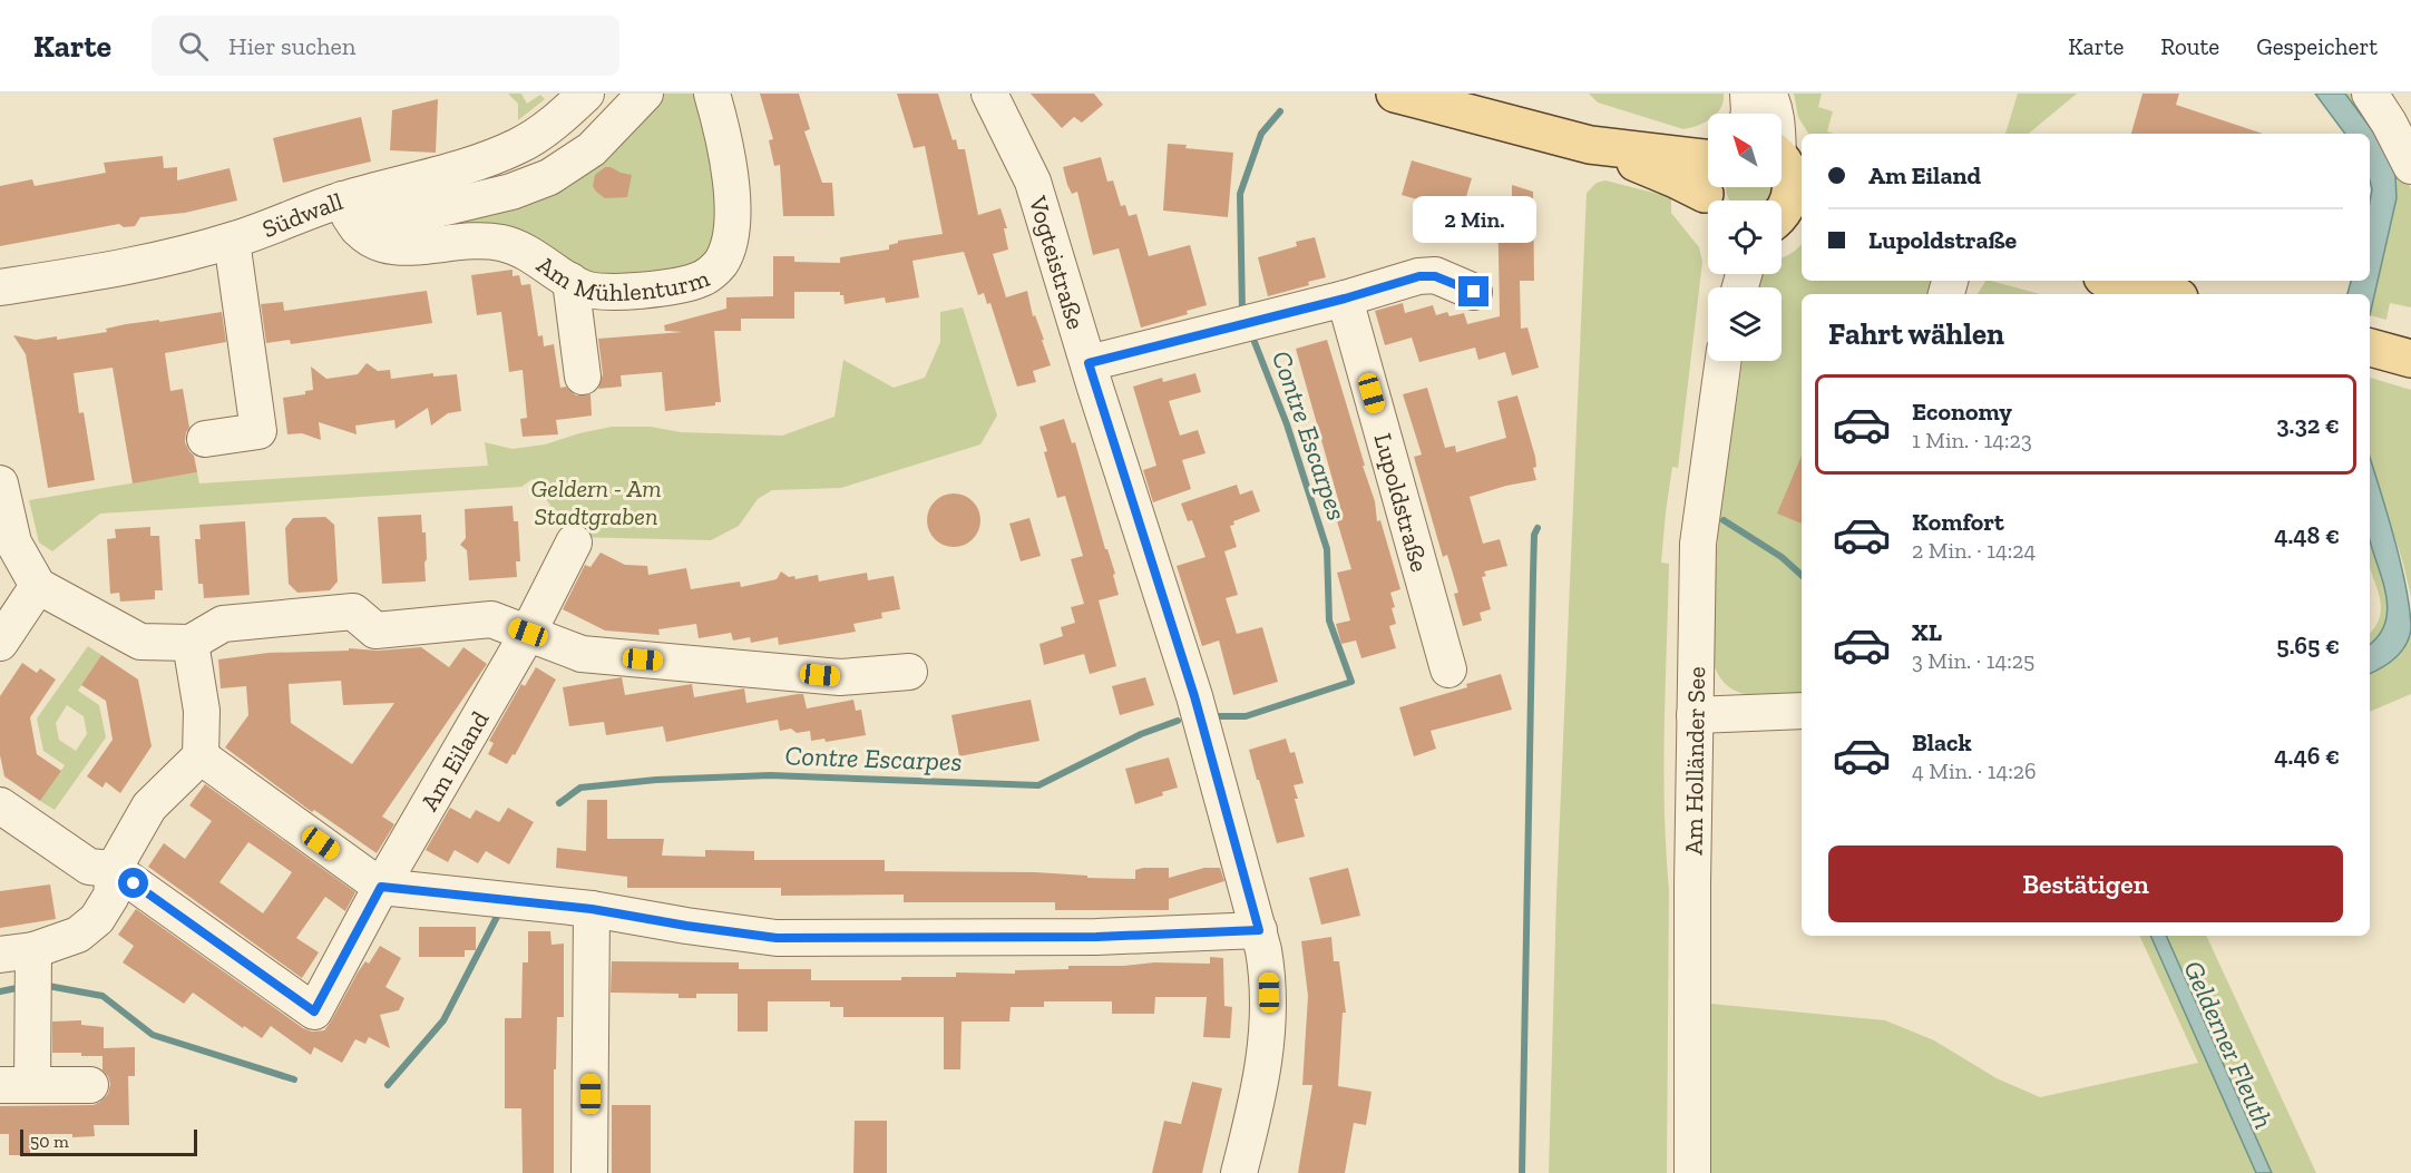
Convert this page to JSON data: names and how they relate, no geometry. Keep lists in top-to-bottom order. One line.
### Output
{"streets":{"street":["Südwall","Am Mühlenturm","Vogteistraße","Lupoldstraße","Am Eiland","Am Holländer See"]},"crossings":[["Südwall","Am Mühlenturm"]],"water":["Contre Escarpes","Gelderner Fleuth"],"parks":["Geldern - Am Stadtgraben"],"scale_bar":"50 m","north":"top left","page":{"header":"Karte","search":"Hier suchen","nav":["Karte","Route","Gespeichert"],"banner":["Am Eiland","Lupoldstraße"],"bubble":"2 Min.","heading":"Fahrt wählen","list":[{"name":"Economy","note":"1 Min. · 14:23","value":"3.32 €"},{"name":"Komfort","note":"2 Min. · 14:24","value":"4.48 €"},{"name":"XL","note":"3 Min. · 14:25","value":"5.65 €"},{"name":"Black","note":"4 Min. · 14:26","value":"4.46 €"}],"buttons":"Bestätigen","scale":"50 m"}}
